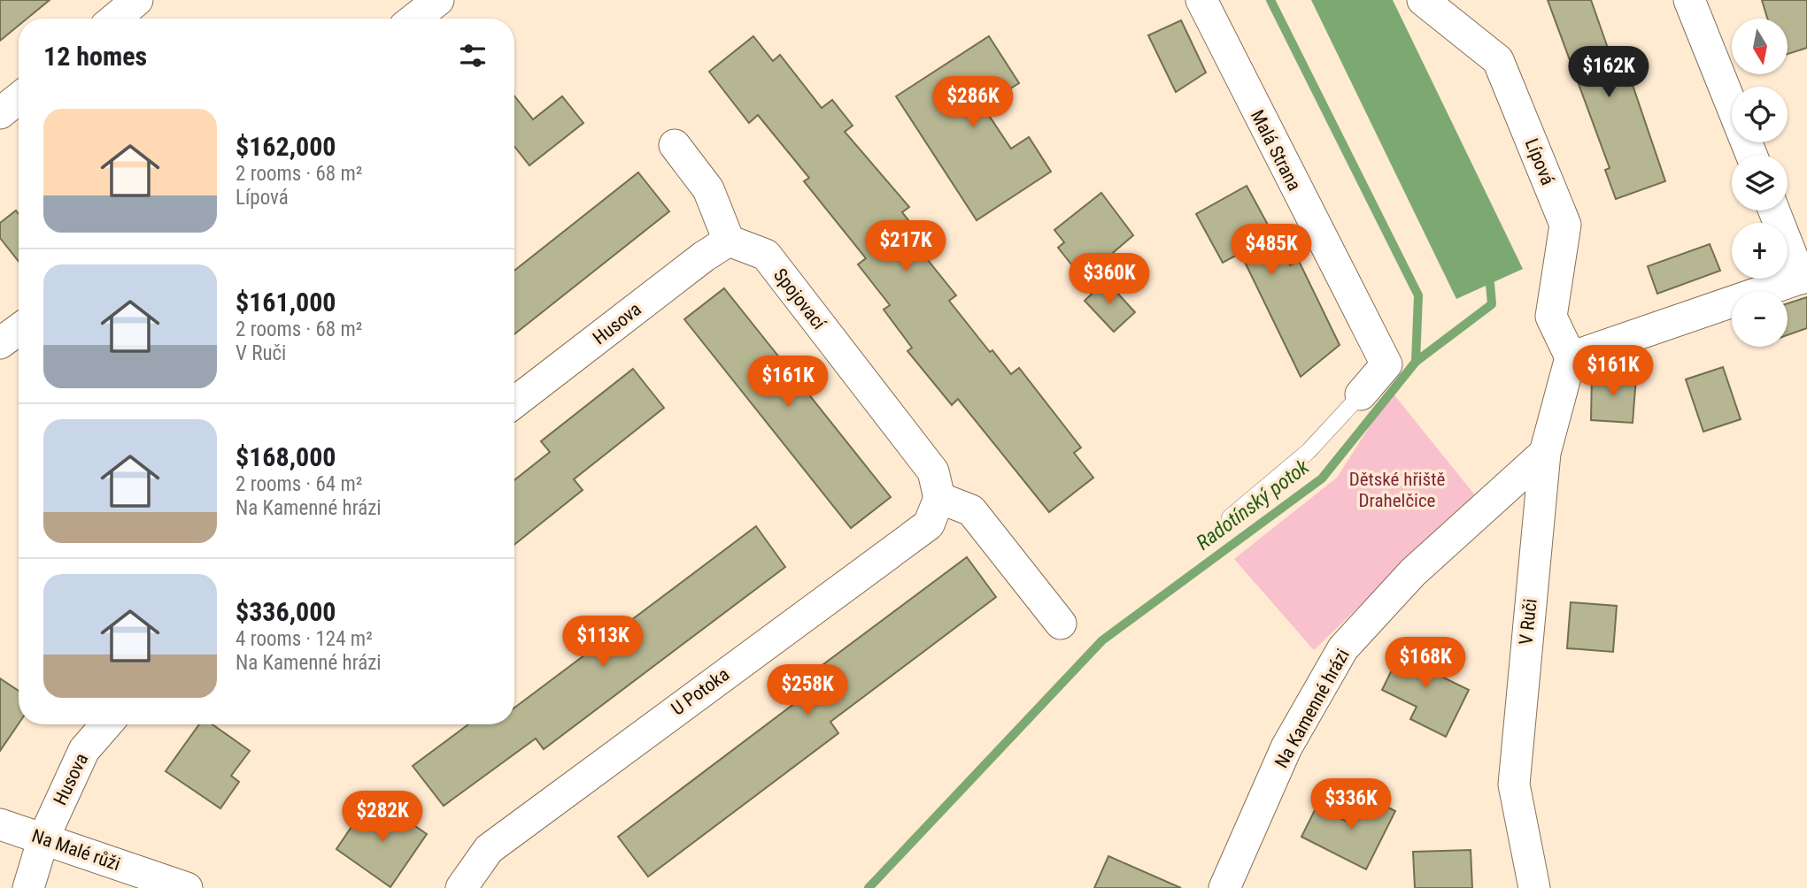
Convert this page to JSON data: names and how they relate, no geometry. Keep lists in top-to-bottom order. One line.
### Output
{"streets":{"street":["Malá Strana","Lípová","Spojovací","Husova","V Ruči","U Potoka","Na Kamenné hrázi","Na Malé růži"]},"crossings":[["Lípová","V Ruči"],["Spojovací","Husova"],["Spojovací","U Potoka"],["Husova","Na Malé růži"],["V Ruči","Na Kamenné hrázi"]],"water":["Radotínský potok"],"parks":["Dětské hřiště Drahelčice"],"north":"bottom","page":{"map_buttons":["+","−"],"heading":"12 homes","price":["$162K","$286K","$217K","$485K","$360K","$161K","$161K","$113K","$168K","$258K","$336K","$282K"],"list":[{"name":"$162,000","note":"2 rooms · 68 m² · Lípová"},{"name":"$161,000","note":"2 rooms · 68 m² · V Ruči"},{"name":"$168,000","note":"2 rooms · 64 m² · Na Kamenné hrázi"},{"name":"$336,000","note":"4 rooms · 124 m² · Na Kamenné hrázi"}]}}
